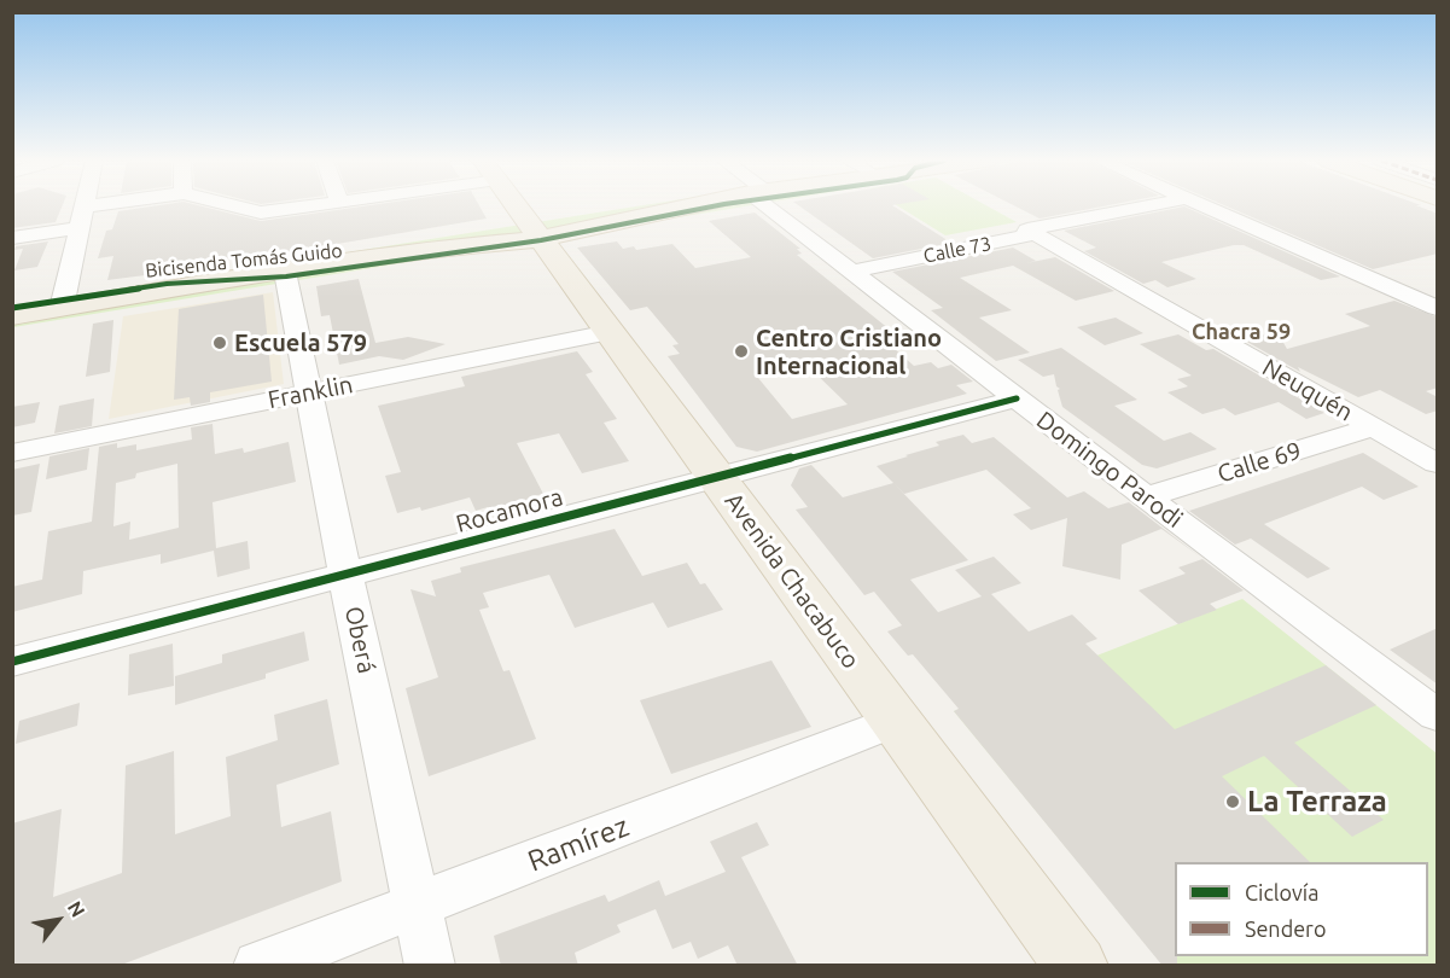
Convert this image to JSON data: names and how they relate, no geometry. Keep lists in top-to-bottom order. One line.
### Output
{"streets":{"main road":["Avenida Chacabuco"],"street":["Calle 73","Neuquén","Franklin","Calle 69","Domingo Parodi","Rocamora","Oberá","Ramírez"],"cycle path":["Bicisenda Tomás Guido"]},"crossings":[["Calle 73","Neuquén"],["Calle 73","Domingo Parodi"],["Neuquén","Calle 69"],["Franklin","Avenida Chacabuco"],["Franklin","Oberá"],["Calle 69","Domingo Parodi"],["Domingo Parodi","Rocamora"],["Rocamora","Avenida Chacabuco"],["Rocamora","Oberá"],["Avenida Chacabuco","Ramírez"],["Oberá","Ramírez"]],"districts":["Chacra 59"],"places":["Escuela 579","Centro Cristiano Internacional","La Terraza"],"legend":["Ciclovía","Sendero"],"north":"top right"}
